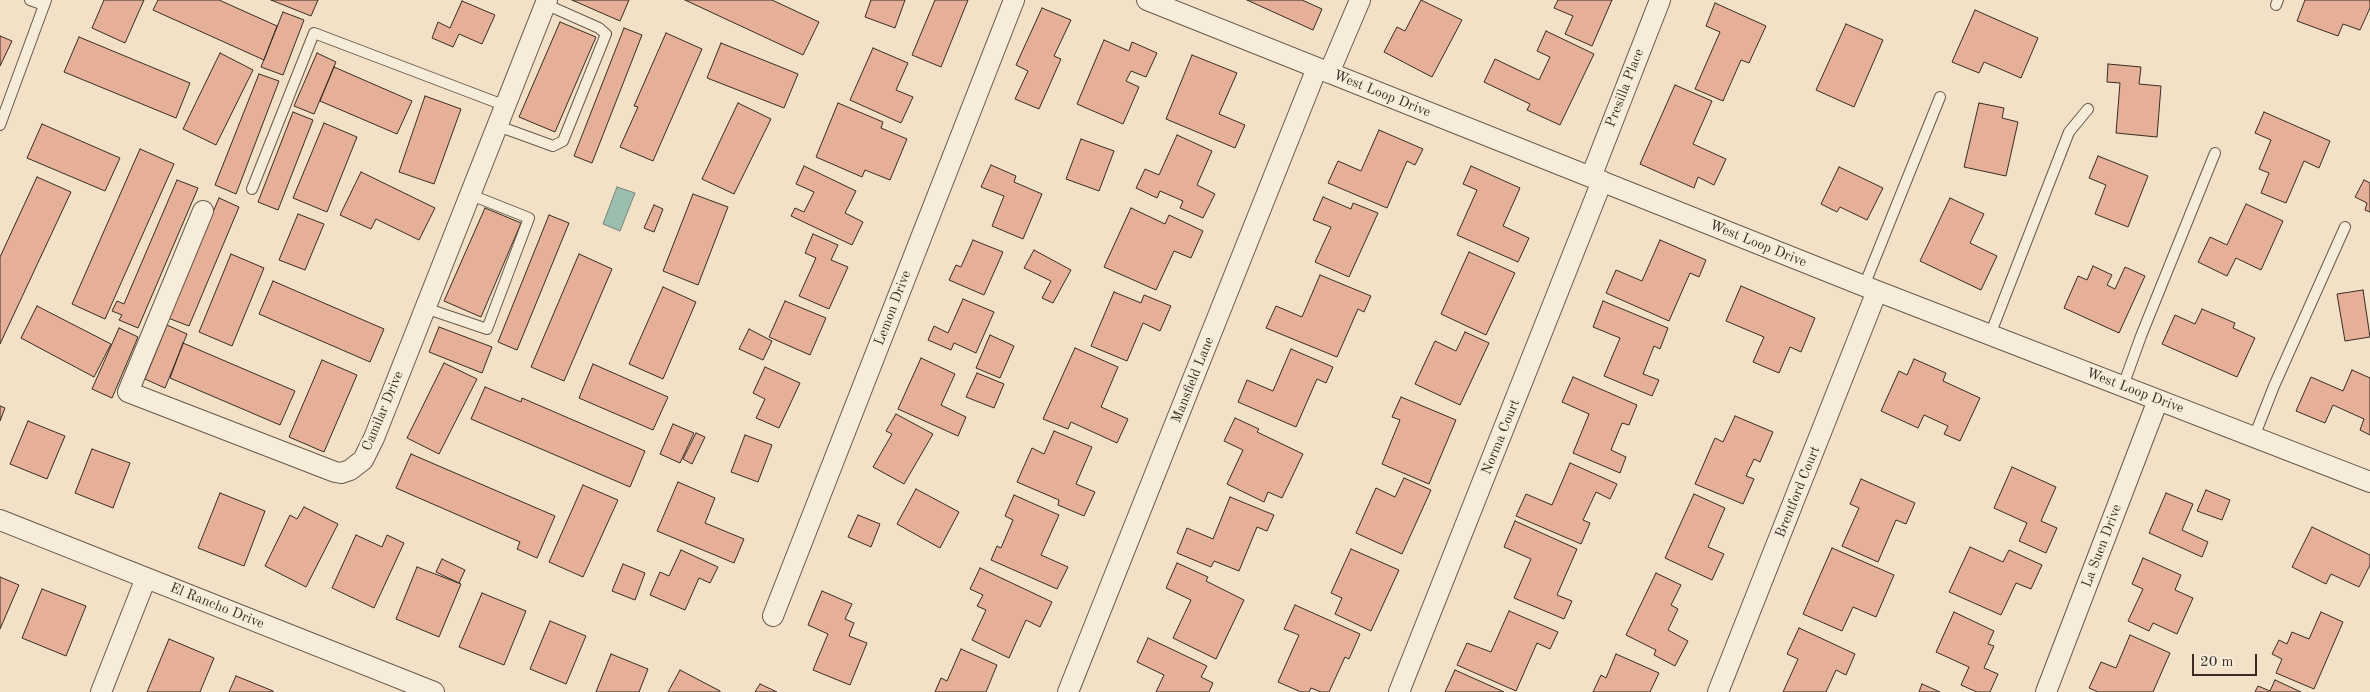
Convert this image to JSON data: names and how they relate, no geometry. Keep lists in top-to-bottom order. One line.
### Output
{"streets":{"street":["Presilla Place","West Loop Drive","Lemon Drive","Mansfield Lane","Camilar Drive","Norma Court","Brentford Court","La Suen Drive","El Rancho Drive"]},"crossings":[["Presilla Place","West Loop Drive"],["Presilla Place","Norma Court"],["West Loop Drive","Mansfield Lane"],["West Loop Drive","Norma Court"],["West Loop Drive","Brentford Court"],["West Loop Drive","La Suen Drive"]],"scale_bar":"20 m"}
